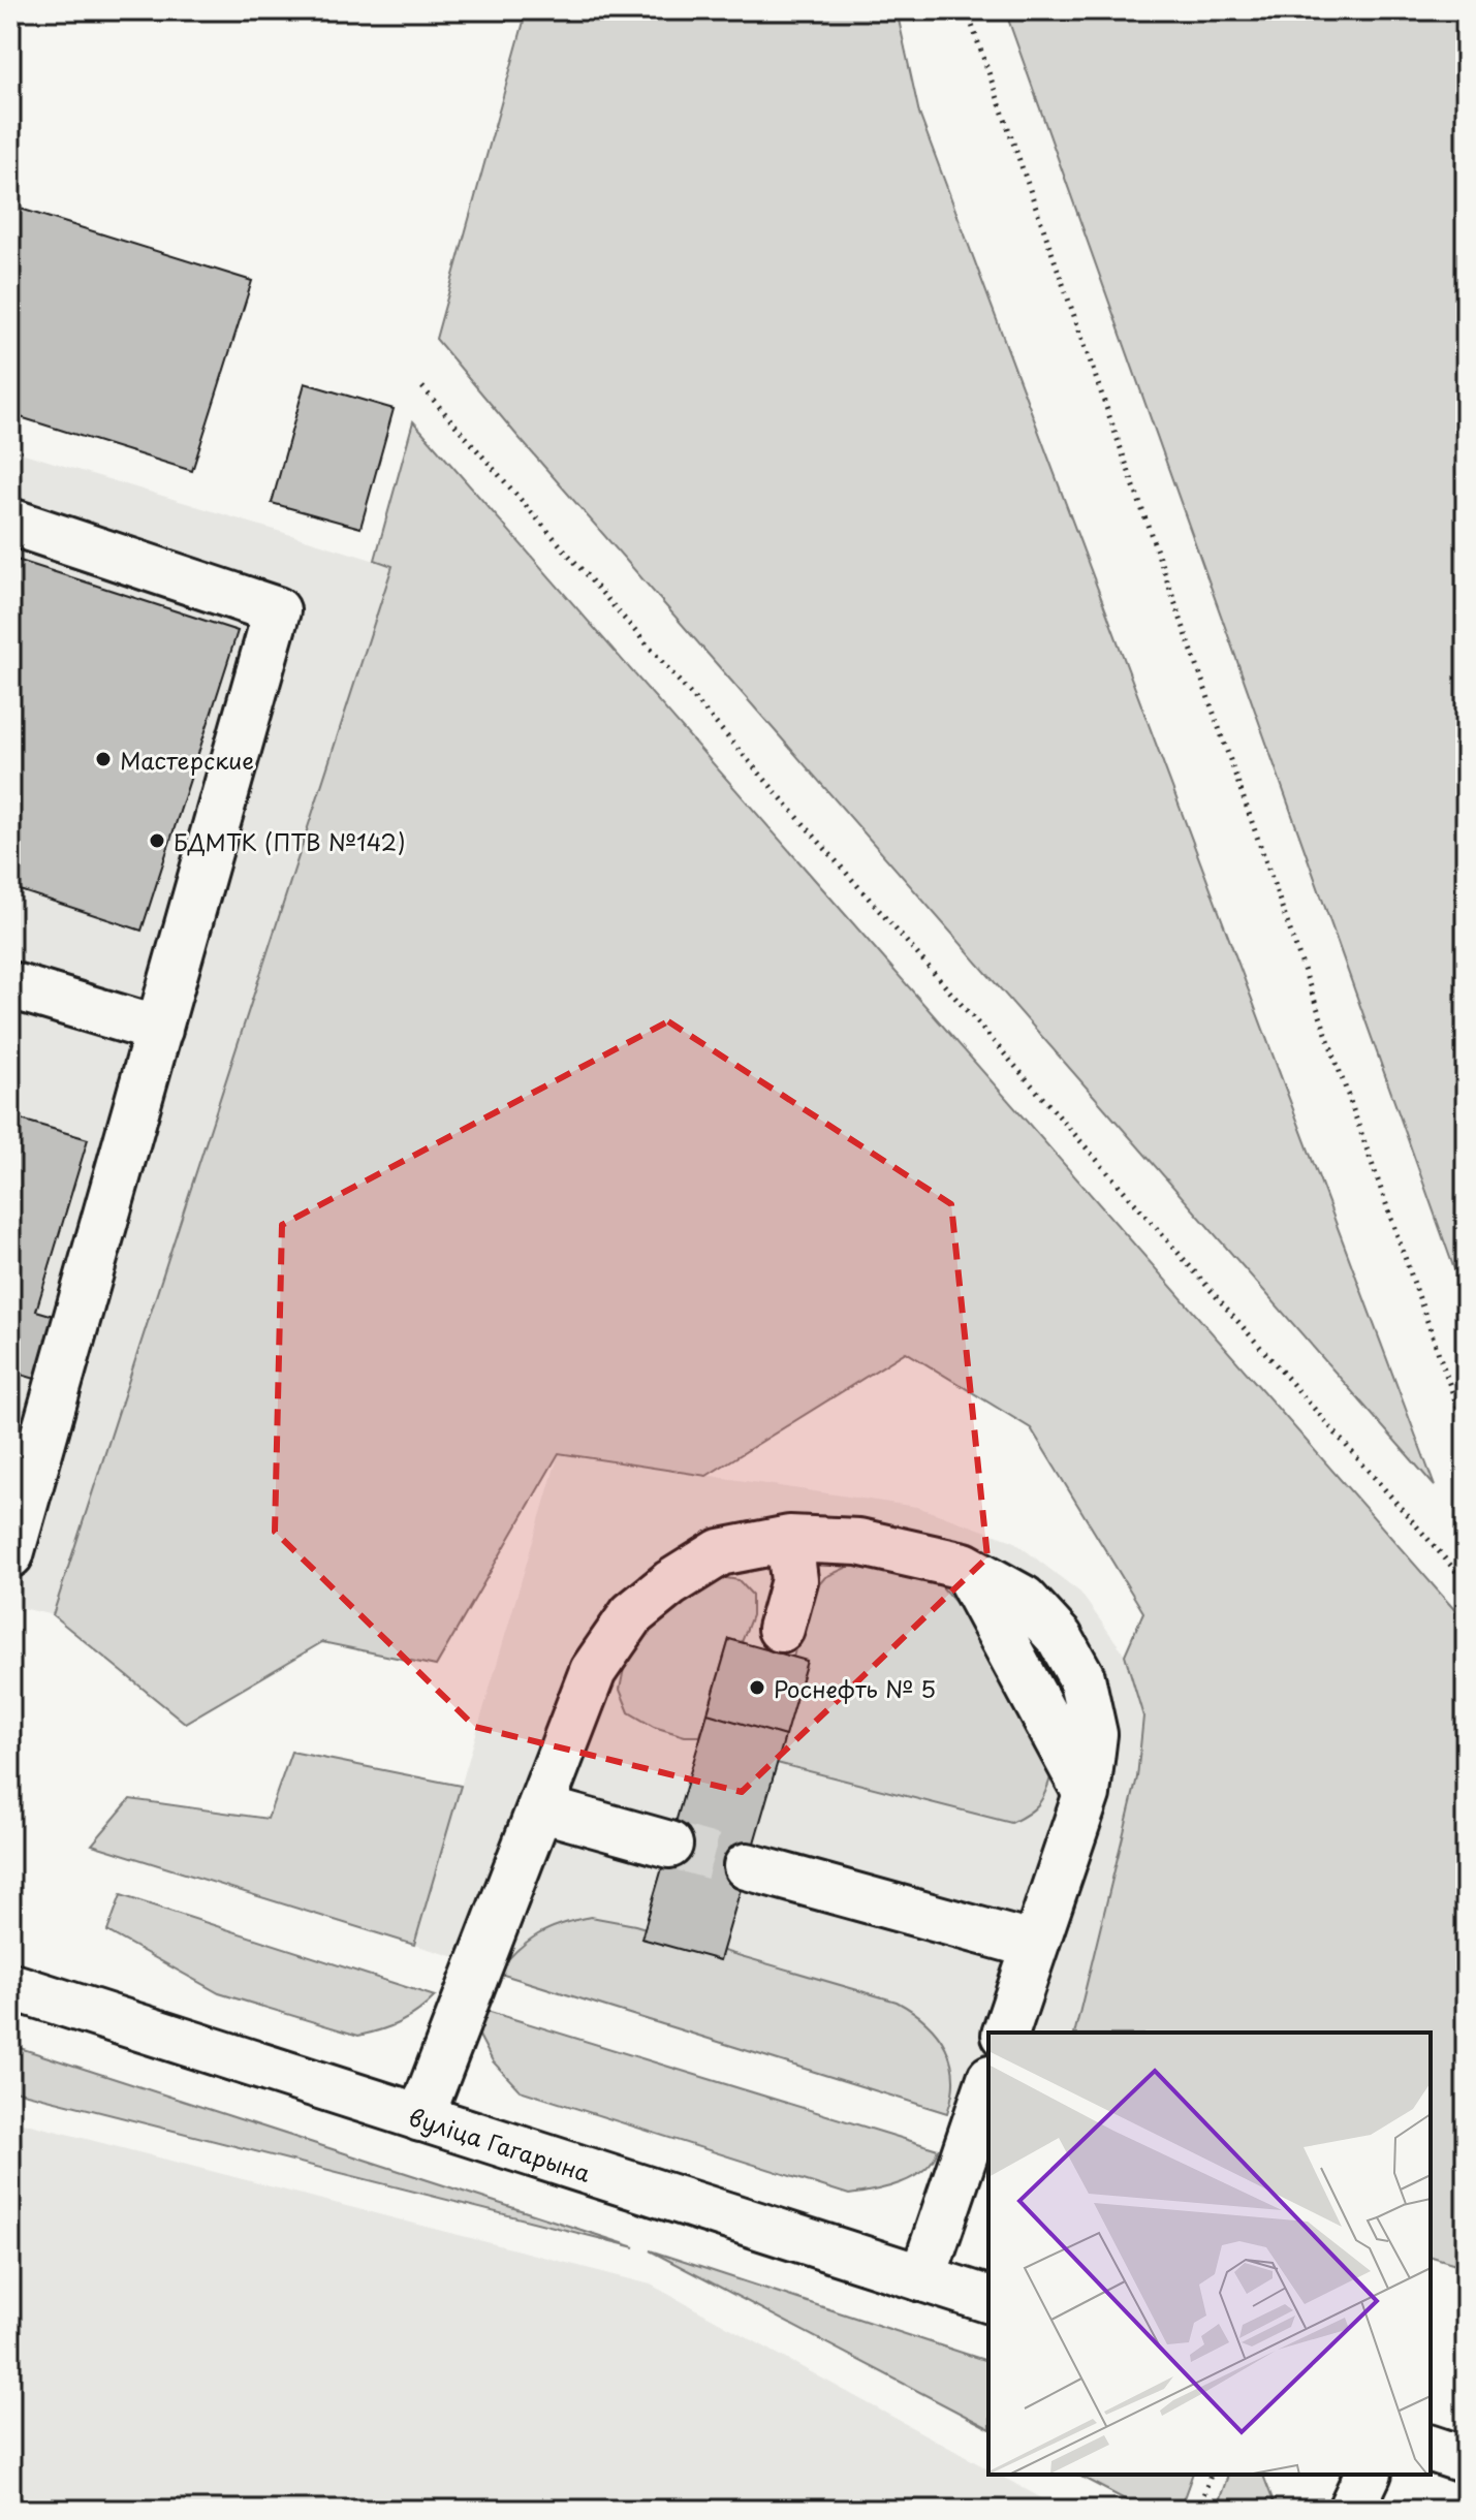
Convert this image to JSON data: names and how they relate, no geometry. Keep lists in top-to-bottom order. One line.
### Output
{"streets":{"main road":["вуліца Гагарына"]},"places":["Мастерские","БДМТК (ПТВ №142)","Роснефть № 5"]}
